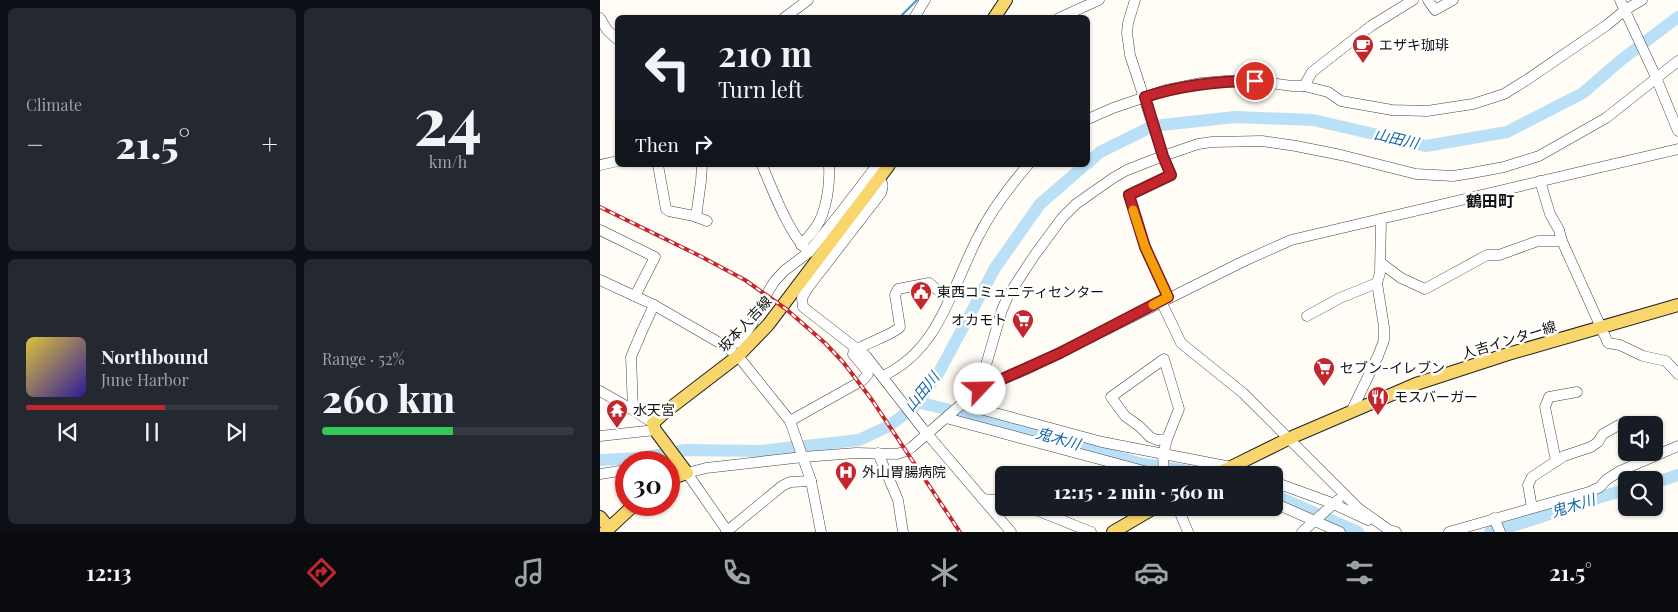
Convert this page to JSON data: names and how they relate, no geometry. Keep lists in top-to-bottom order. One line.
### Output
{"streets":{"main road":["坂本人吉線","人吉インター線"]},"districts":["鶴田町"],"water":["山田川","鬼木川"],"places":{"cafe":["エザキ珈琲"],"public building":["東西コミュニティセンター"],"supermarket":["オカモト","セブン-イレブン"],"restaurant":["モスバーガー"],"temple":["水天宮"],"hospital":["外山胃腸病院"]},"page":{"tile":["Climate",["24","km/h"],["Range · 52%","260 km"]],"turn":["210 m","Turn left"],"then":"Then","heat":["−","21.5°","+"],"song":["Northbound","June Harbor"],"limit":"30","trip":"12:15 · 2 min · 560 m","tabs":["12:13","21.5°"]}}
